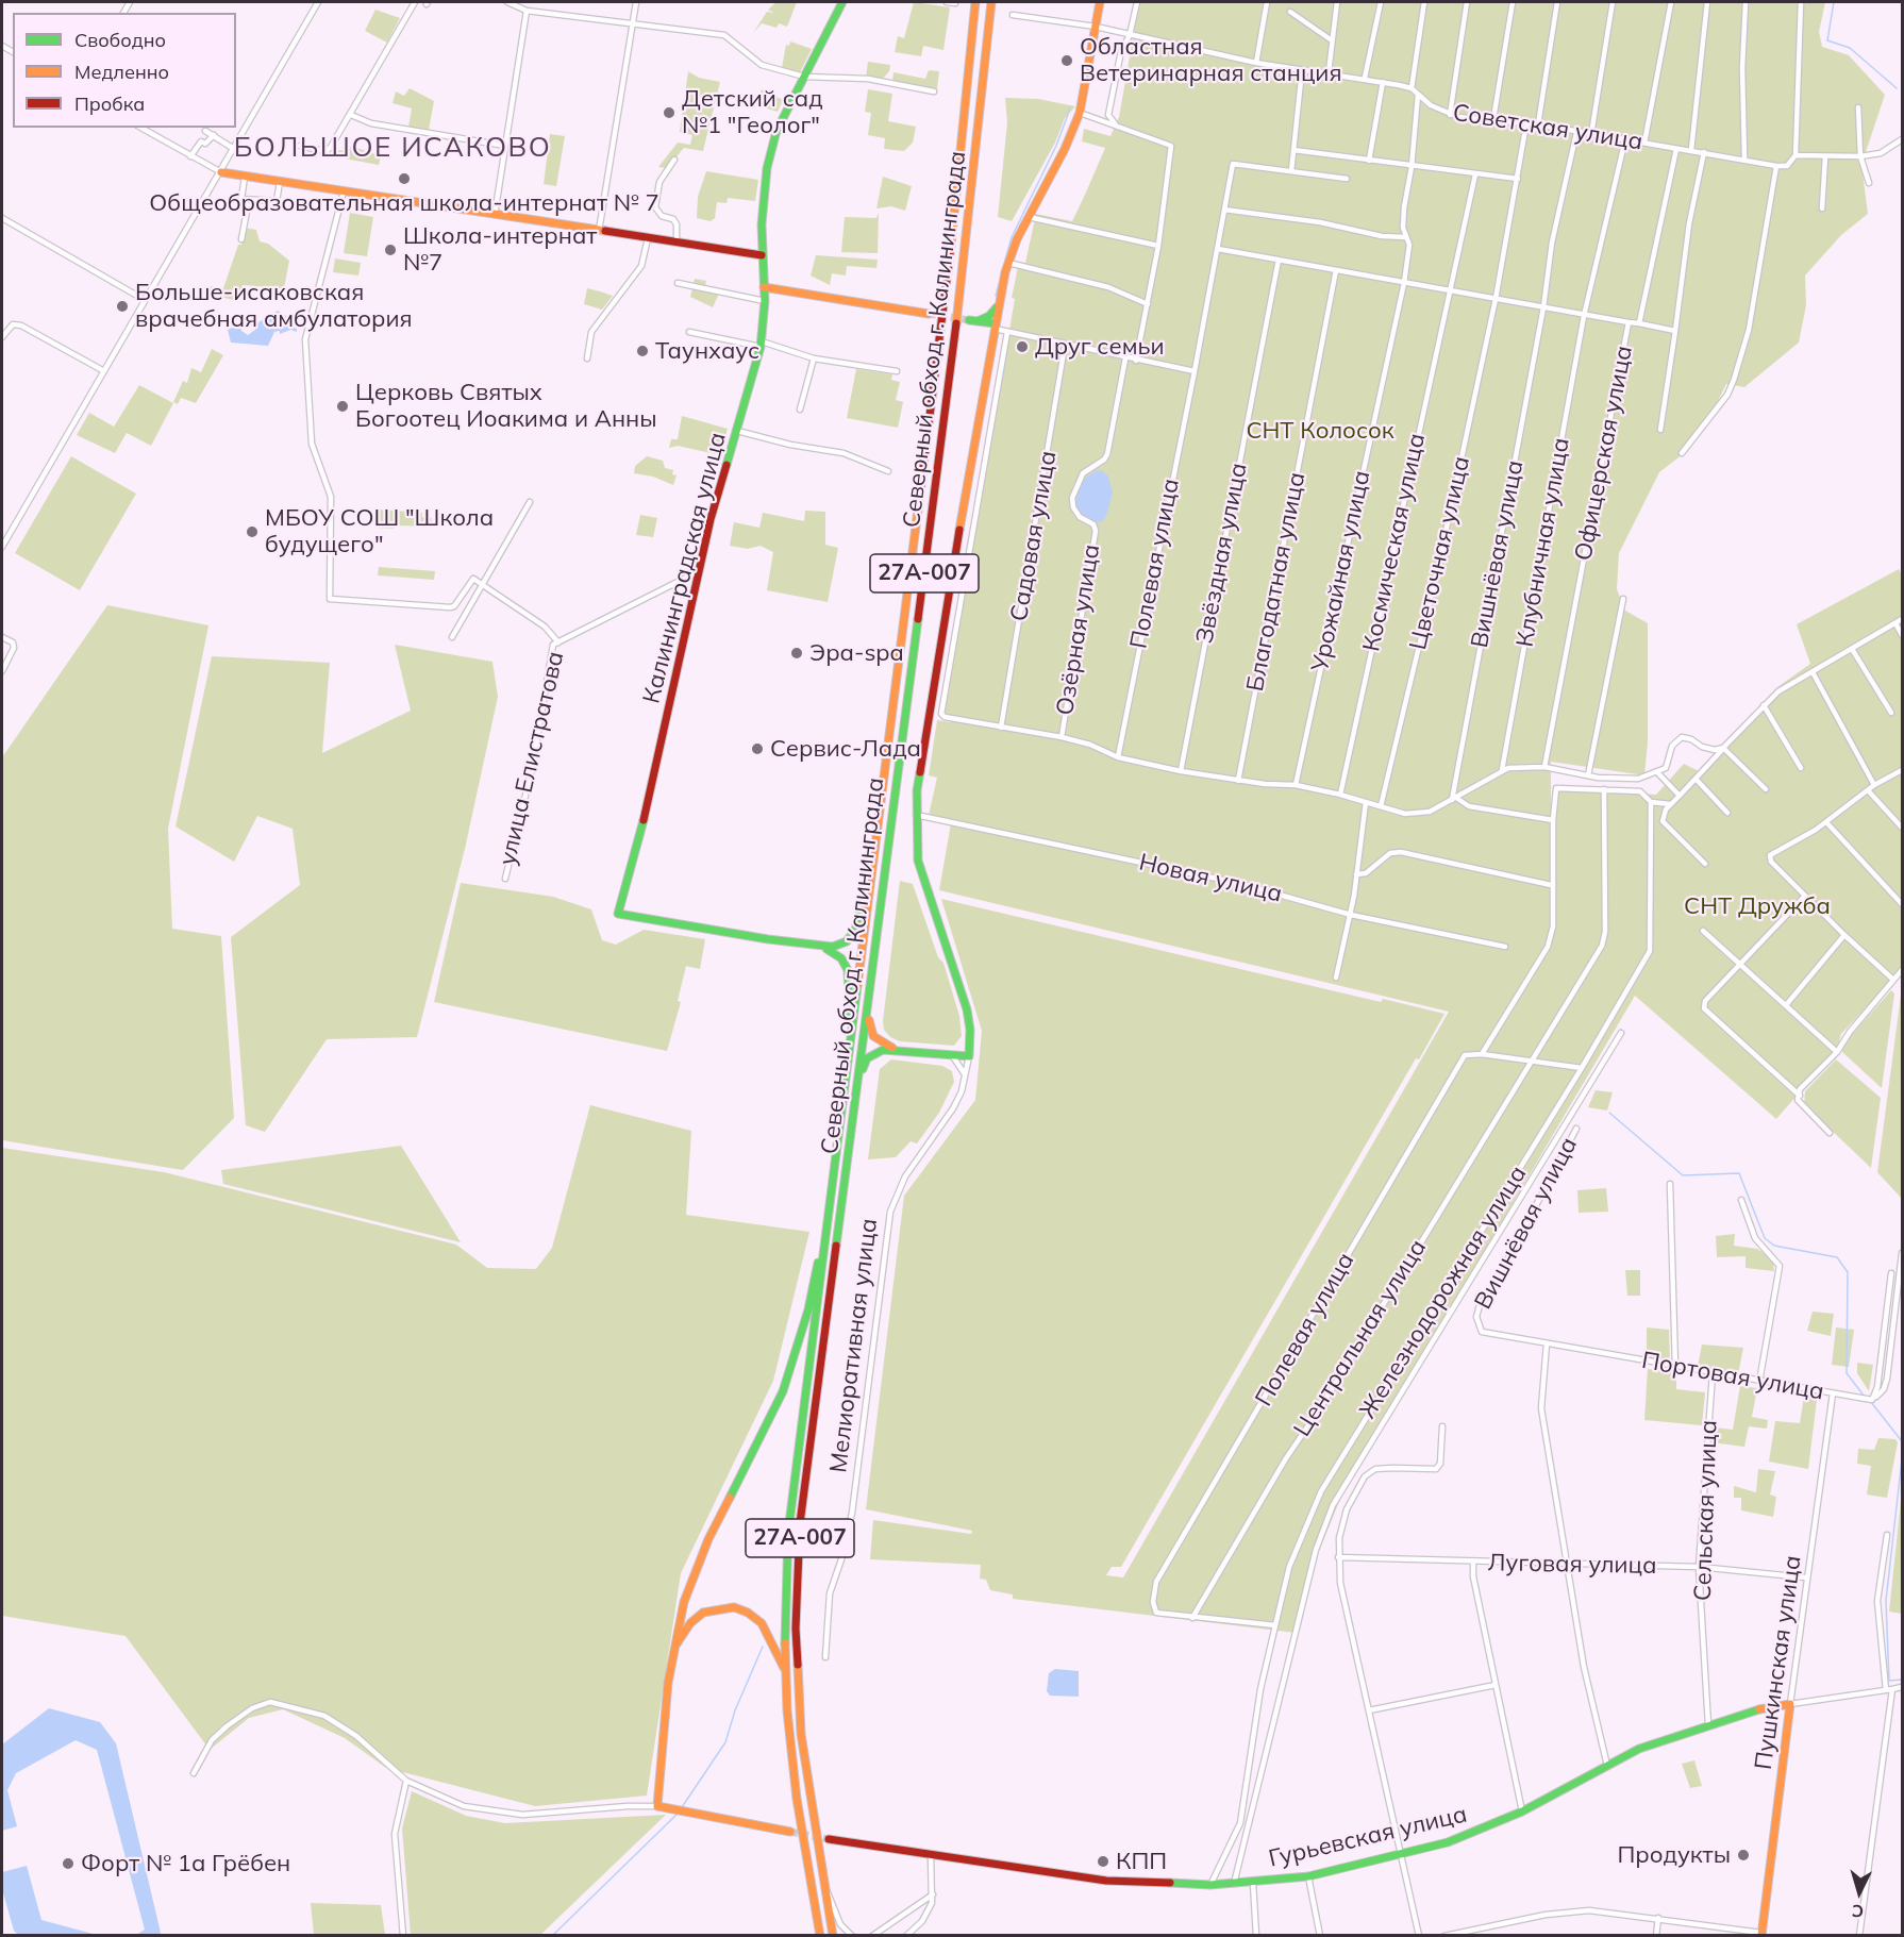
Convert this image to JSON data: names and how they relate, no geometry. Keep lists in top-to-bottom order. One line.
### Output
{"streets":{"main road":["Северный обход г. Калининграда","Калининградская улица","27А-007","Пушкинская улица","Гурьевская улица"],"street":["Советская улица","Офицерская улица","Садовая улица","Космическая улица","Клубничная улица","Звёздная улица","Цветочная улица","Вишнёвая улица","Полевая улица","Урожайная улица","Благодатная улица","Озёрная улица","улица Елистратова","Новая улица","Железнодорожная улица","Центральная улица","Мелиоративная улица","Портовая улица","Сельская улица","Луговая улица"]},"crossings":[["Советская улица","Клубничная улица"],["Советская улица","Цветочная улица"],["Советская улица","Вишнёвая улица"],["Советская улица","Урожайная улица"],["Офицерская улица","Космическая улица"],["Офицерская улица","Клубничная улица"],["Офицерская улица","Звёздная улица"],["Офицерская улица","Цветочная улица"],["Офицерская улица","Вишнёвая улица"],["Офицерская улица","Урожайная улица"],["Офицерская улица","Благодатная улица"],["Вишнёвая улица","Портовая улица"],["Полевая улица","Центральная улица"],["Калининградская улица","улица Елистратова"],["Железнодорожная улица","Гурьевская улица"],["Портовая улица","Сельская улица"],["Портовая улица","Пушкинская улица"],["Сельская улица","Луговая улица"],["Сельская улица","Гурьевская улица"],["Луговая улица","Пушкинская улица"],["Пушкинская улица","Гурьевская улица"]],"districts":["БОЛЬШОЕ ИСАКОВО"],"parks":["СНТ Колосок","СНТ Дружба"],"places":["Областная Ветеринарная станция","Детский сад №1 \"Геолог\"","Общеобразовательная школа-интернат № 7","Школа-интернат №7","Больше-исаковская врачебная амбулатория","Друг семьи","Таунхаус","Церковь Святых Богоотец Иоакима и Анны","МБОУ СОШ \"Школа будущего\"","Эра-spa","Сервис-Лада","Продукты","КПП","Форт № 1а Грёбен"],"legend":["Свободно","Медленно","Пробка"],"north":"bottom"}
